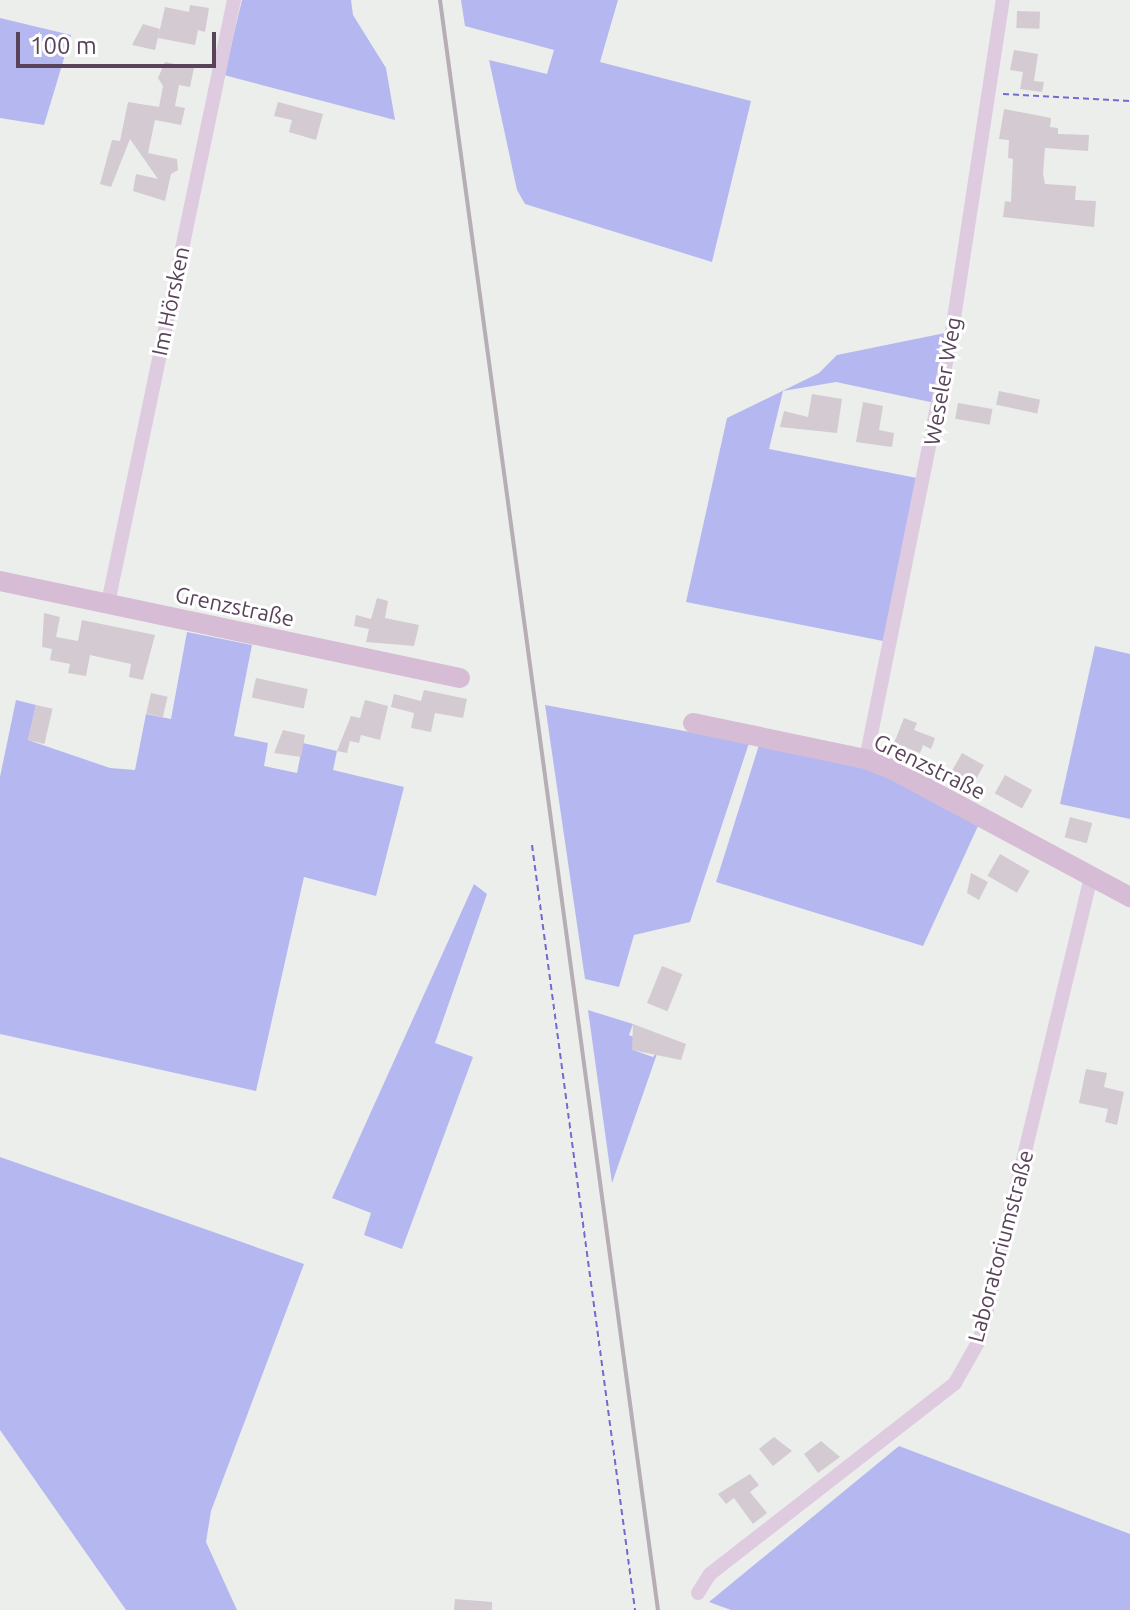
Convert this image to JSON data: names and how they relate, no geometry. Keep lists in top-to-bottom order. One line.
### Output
{"streets":{"street":["Im Hörsken","Weseler Weg","Grenzstraße","Laboratoriumstraße"]},"crossings":[["Im Hörsken","Grenzstraße"],["Weseler Weg","Grenzstraße"],["Grenzstraße","Laboratoriumstraße"]],"scale_bar":"100 m"}
